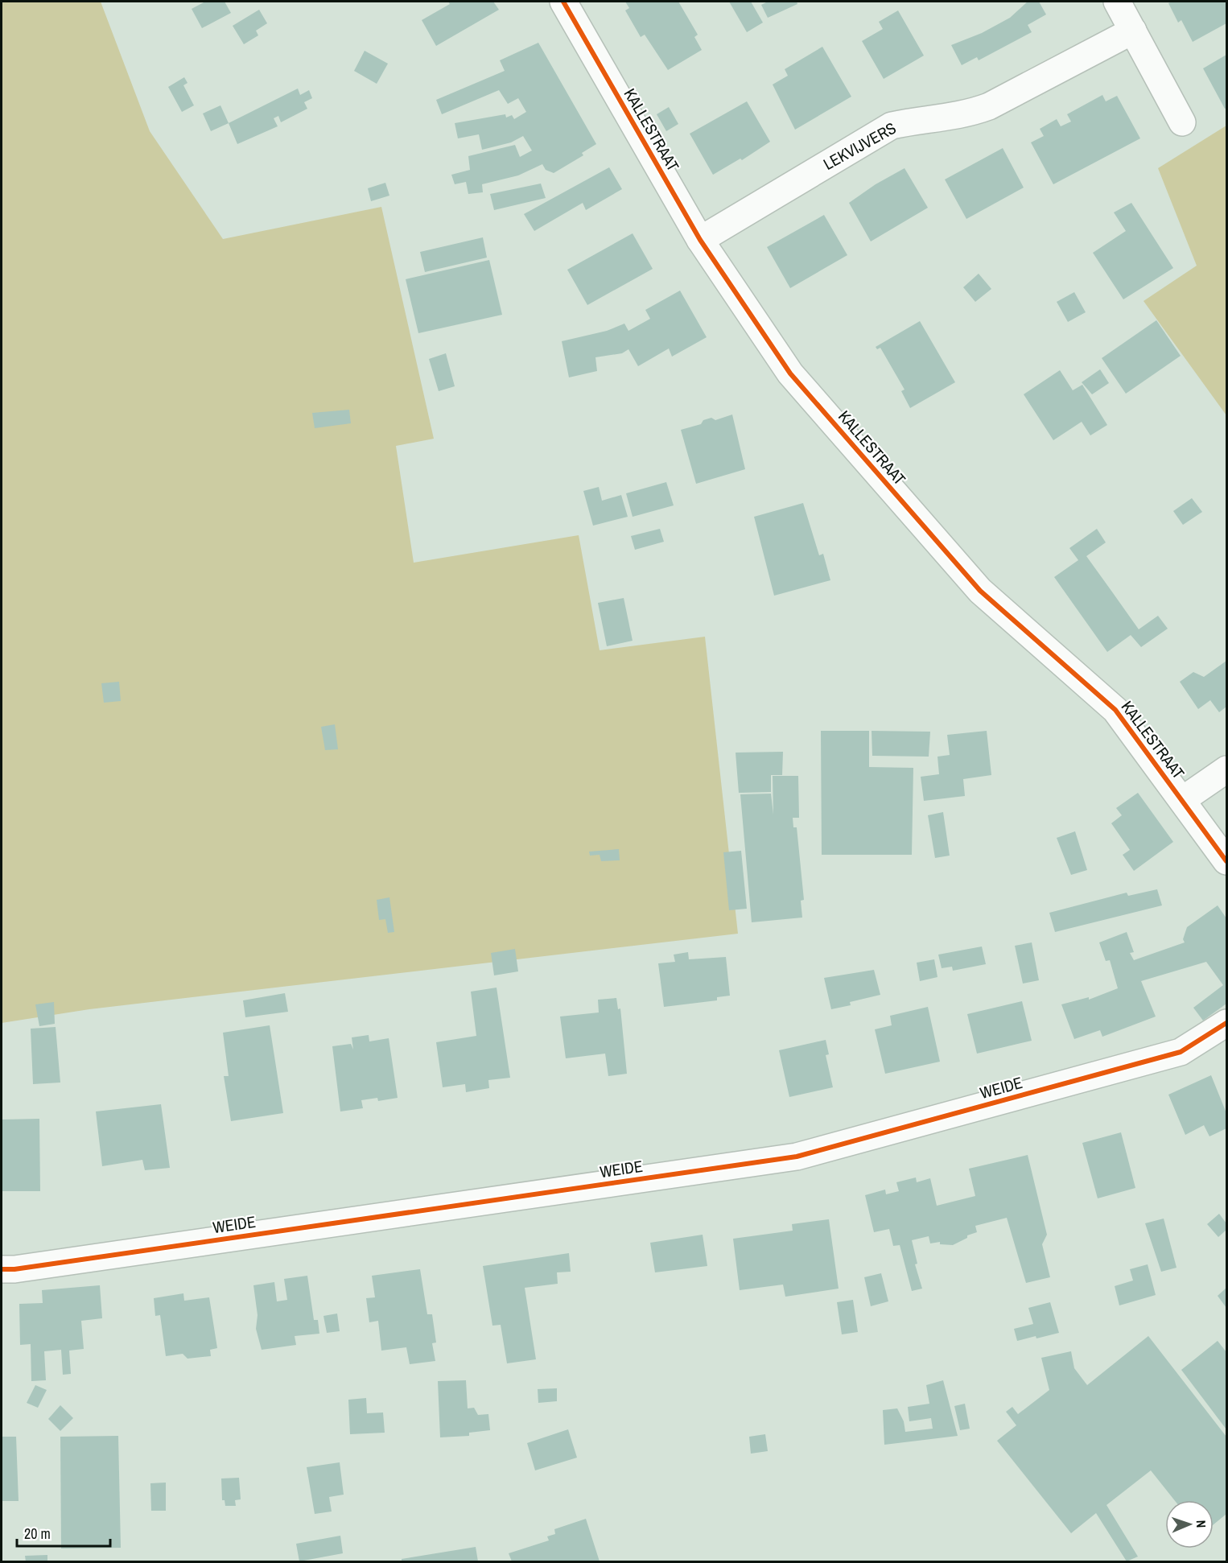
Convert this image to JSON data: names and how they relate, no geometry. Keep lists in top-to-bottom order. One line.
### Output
{"streets":{"street":["KALLESTRAAT","LEKVIJVERS","WEIDE"]},"crossings":[["KALLESTRAAT","LEKVIJVERS"]],"scale_bar":"20 m","north":"right"}
